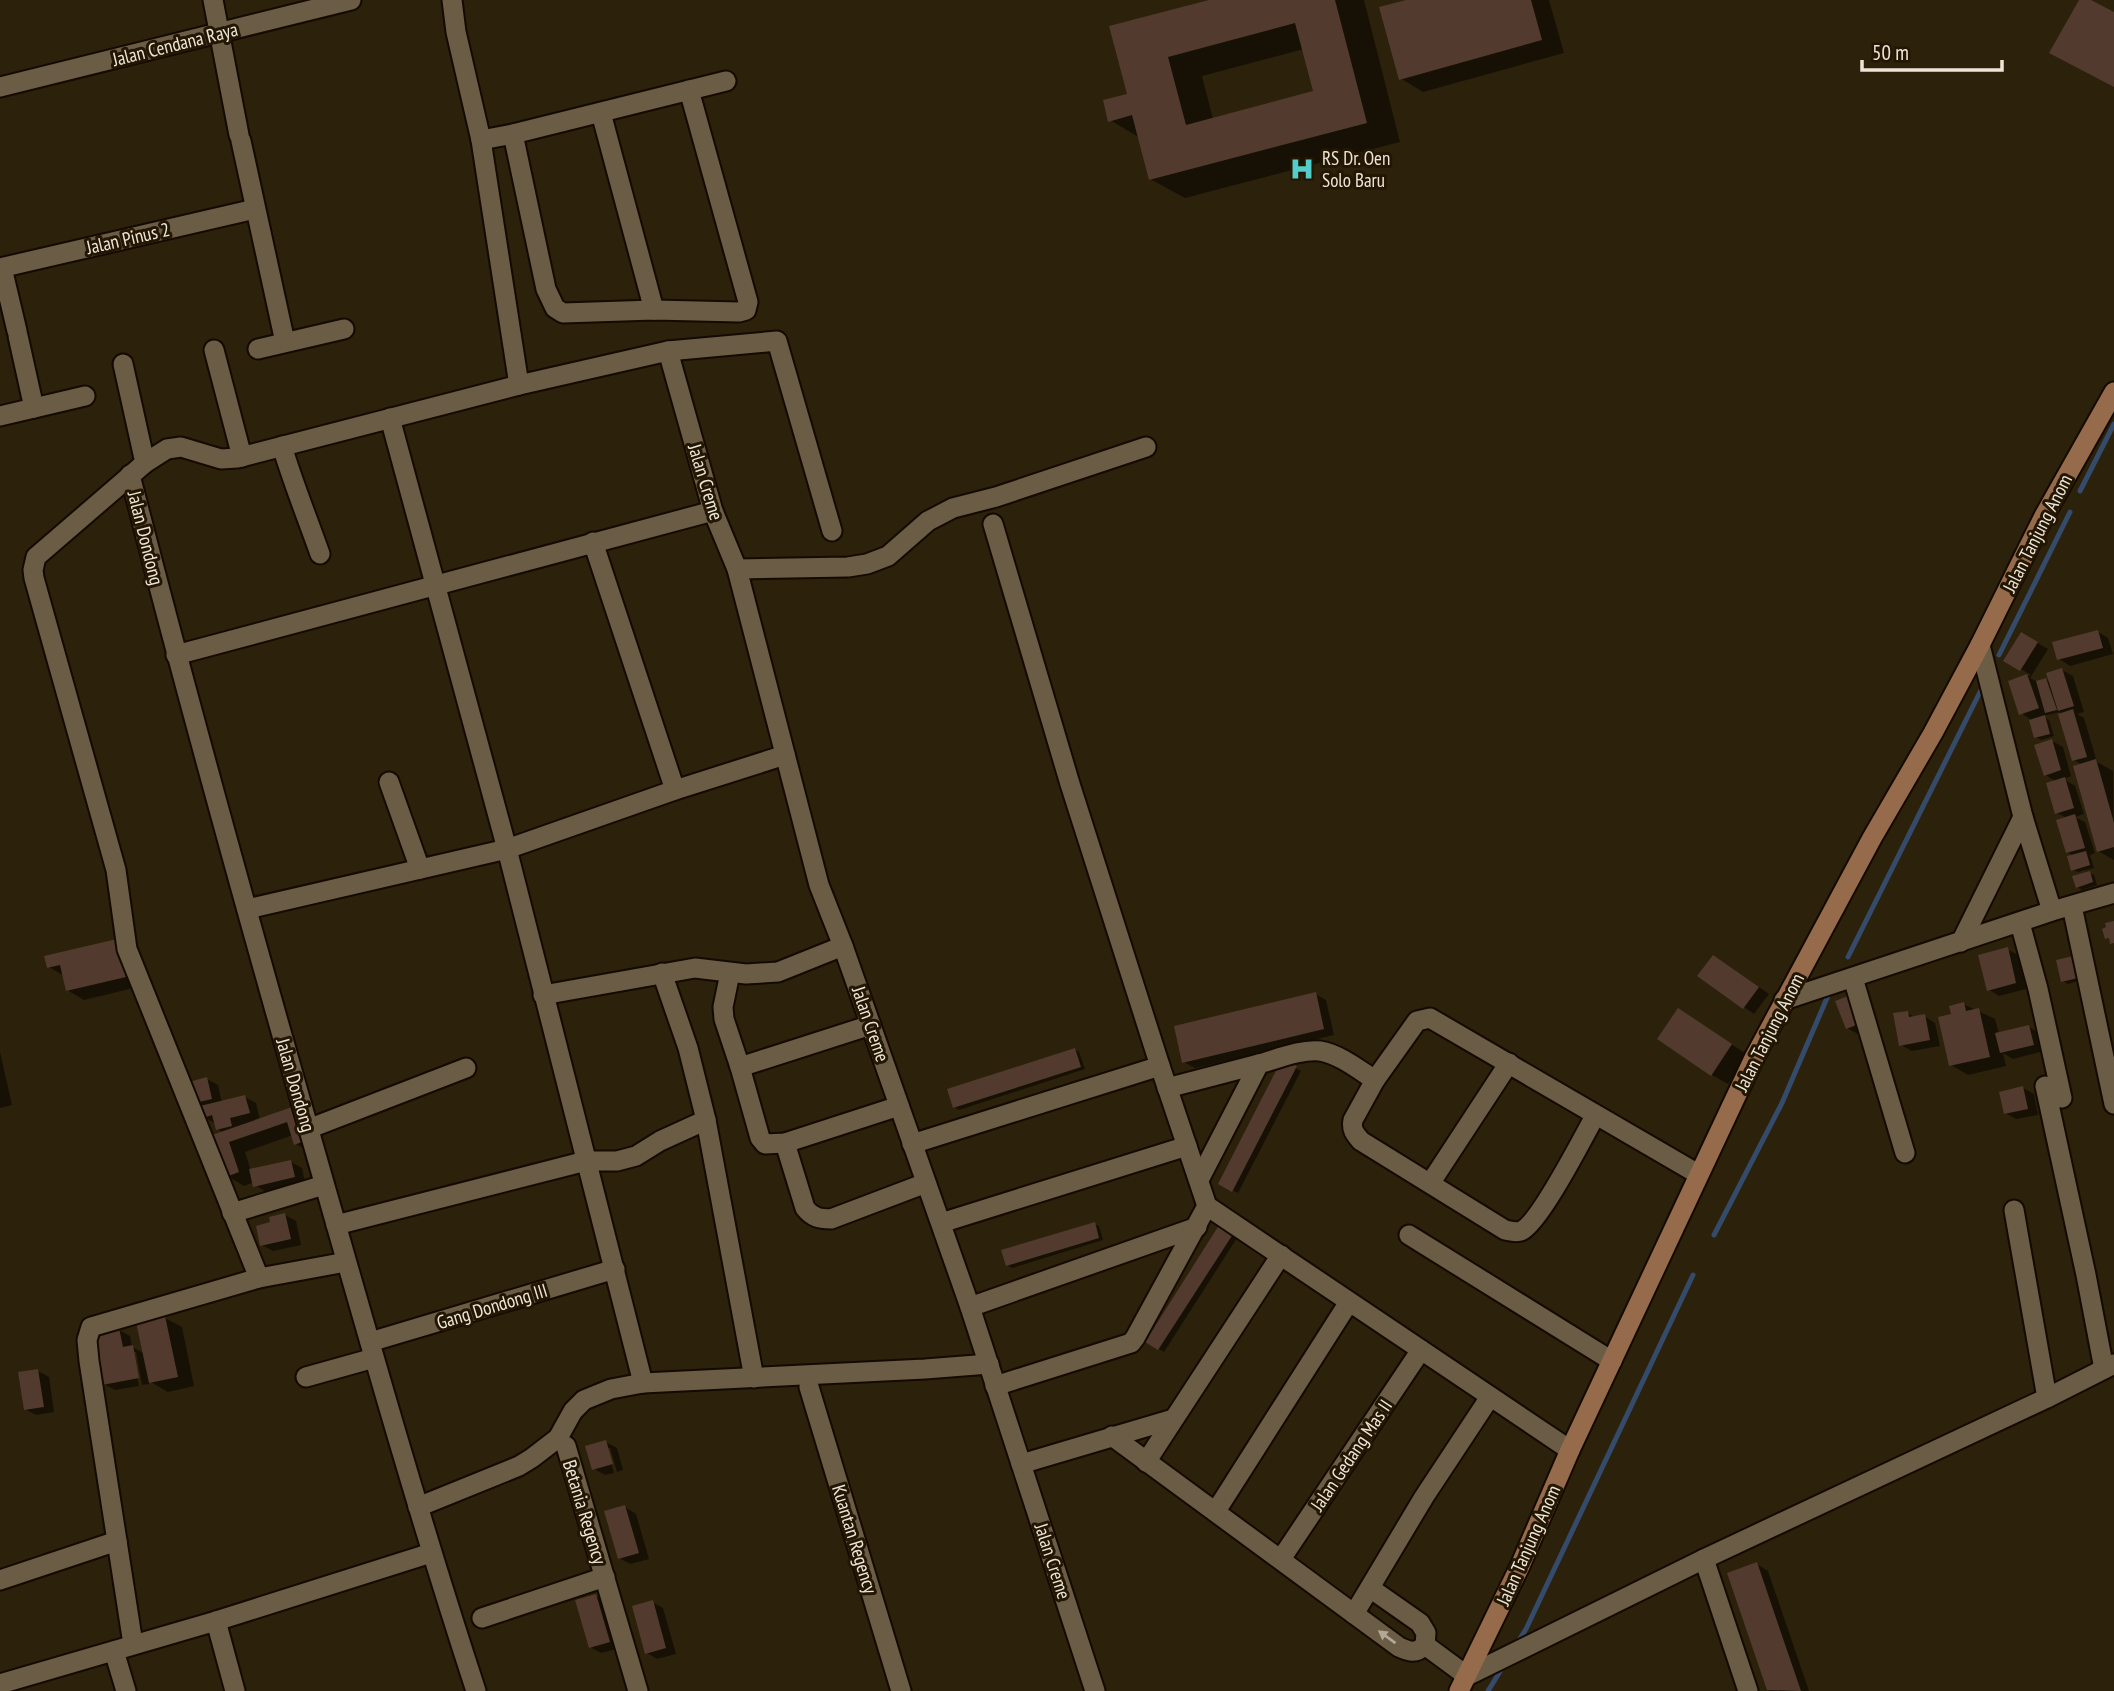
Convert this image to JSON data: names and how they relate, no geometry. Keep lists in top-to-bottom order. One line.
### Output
{"streets":{"main road":["Jalan Tanjung Anom"],"street":["Jalan Cendana Raya","Jalan Pinus 2","Jalan Creme","Jalan Dondong","Gang Dondong III","Jalan Gedang Mas II","Betania Regency","Kuantan Regency"]},"crossings":[["Jalan Dondong","Gang Dondong III"]],"places":{"hospital":["RS Dr. Oen Solo Baru"]},"scale_bar":"50 m"}
